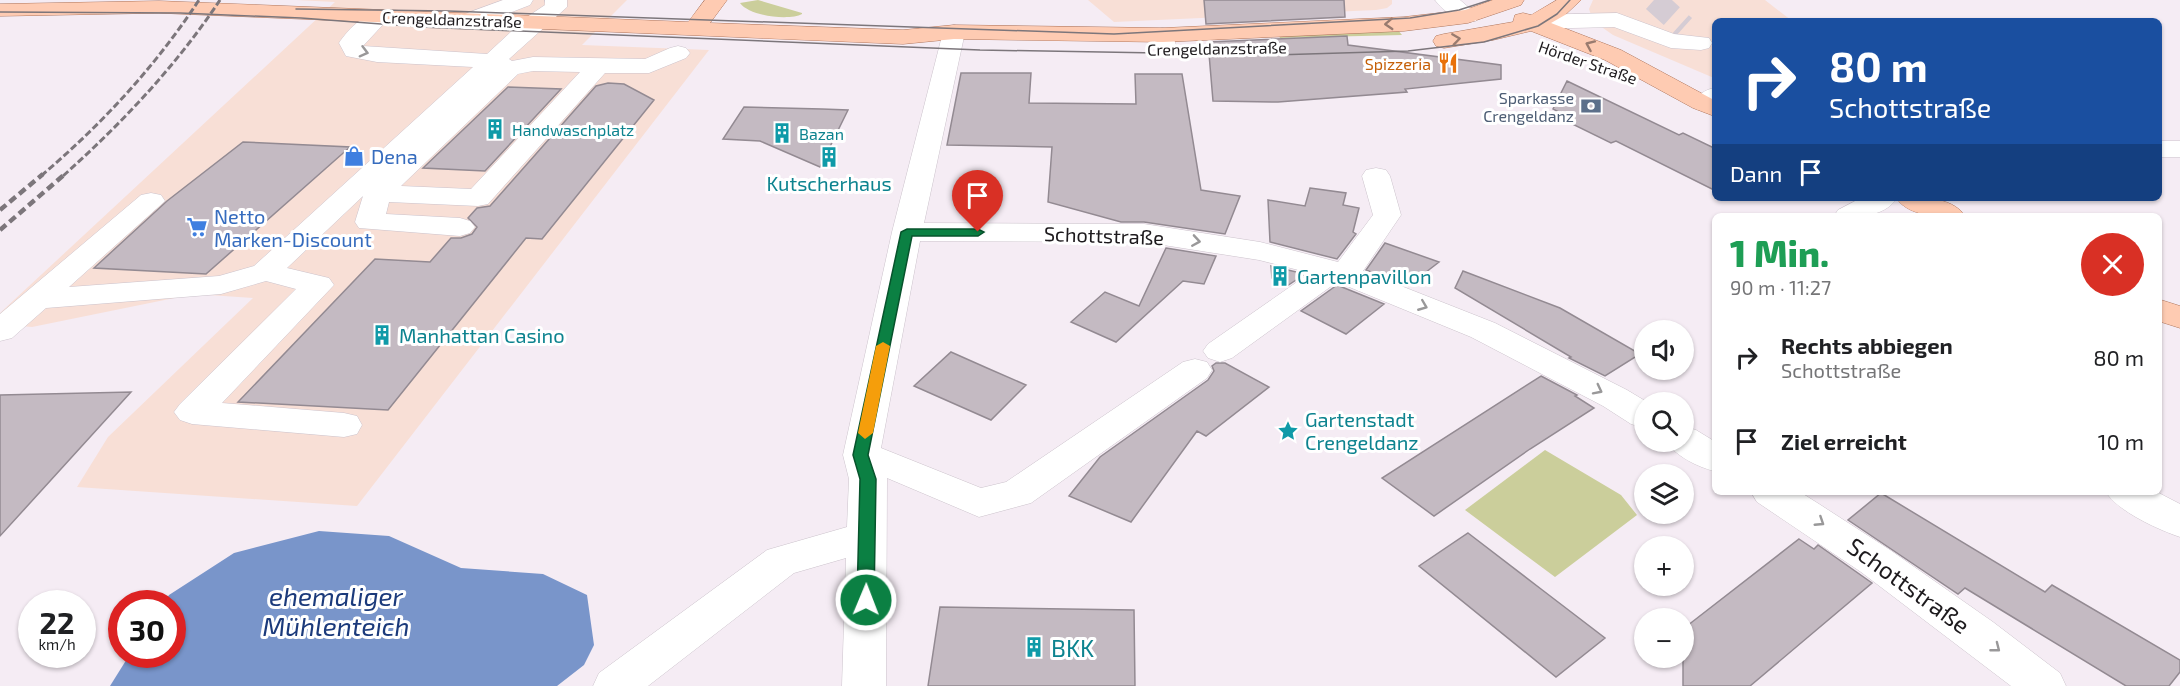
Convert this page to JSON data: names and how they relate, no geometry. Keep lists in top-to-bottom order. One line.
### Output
{"streets":{"main road":["Crengeldanzstraße","Hörder Straße"],"street":["Schottstraße"]},"crossings":[["Crengeldanzstraße","Hörder Straße"]],"one_way":["Schottstraße"],"water":["ehemaliger Mühlenteich"],"places":{"restaurant":["Spizzeria"],"bank":["Sparkasse Crengeldanz"],"building":["Handwaschplatz","Bazan","Kutscherhaus","Gartenpavillon","Manhattan Casino","BKK"],"shop":["Dena"],"supermarket":["Netto Marken-Discount"],"place":["Gartenstadt Crengeldanz"]},"page":{"turn":["80 m","Schottstraße"],"then":"Dann","heading":["1 Min.","90 m · 11:27"],"list":[{"name":"Rechts abbiegen","note":"Schottstraße","value":"80 m"},{"name":"Ziel erreicht","value":"10 m"}],"map_buttons":["+","−"],"speed":"22 km/h","limit":"30"}}
